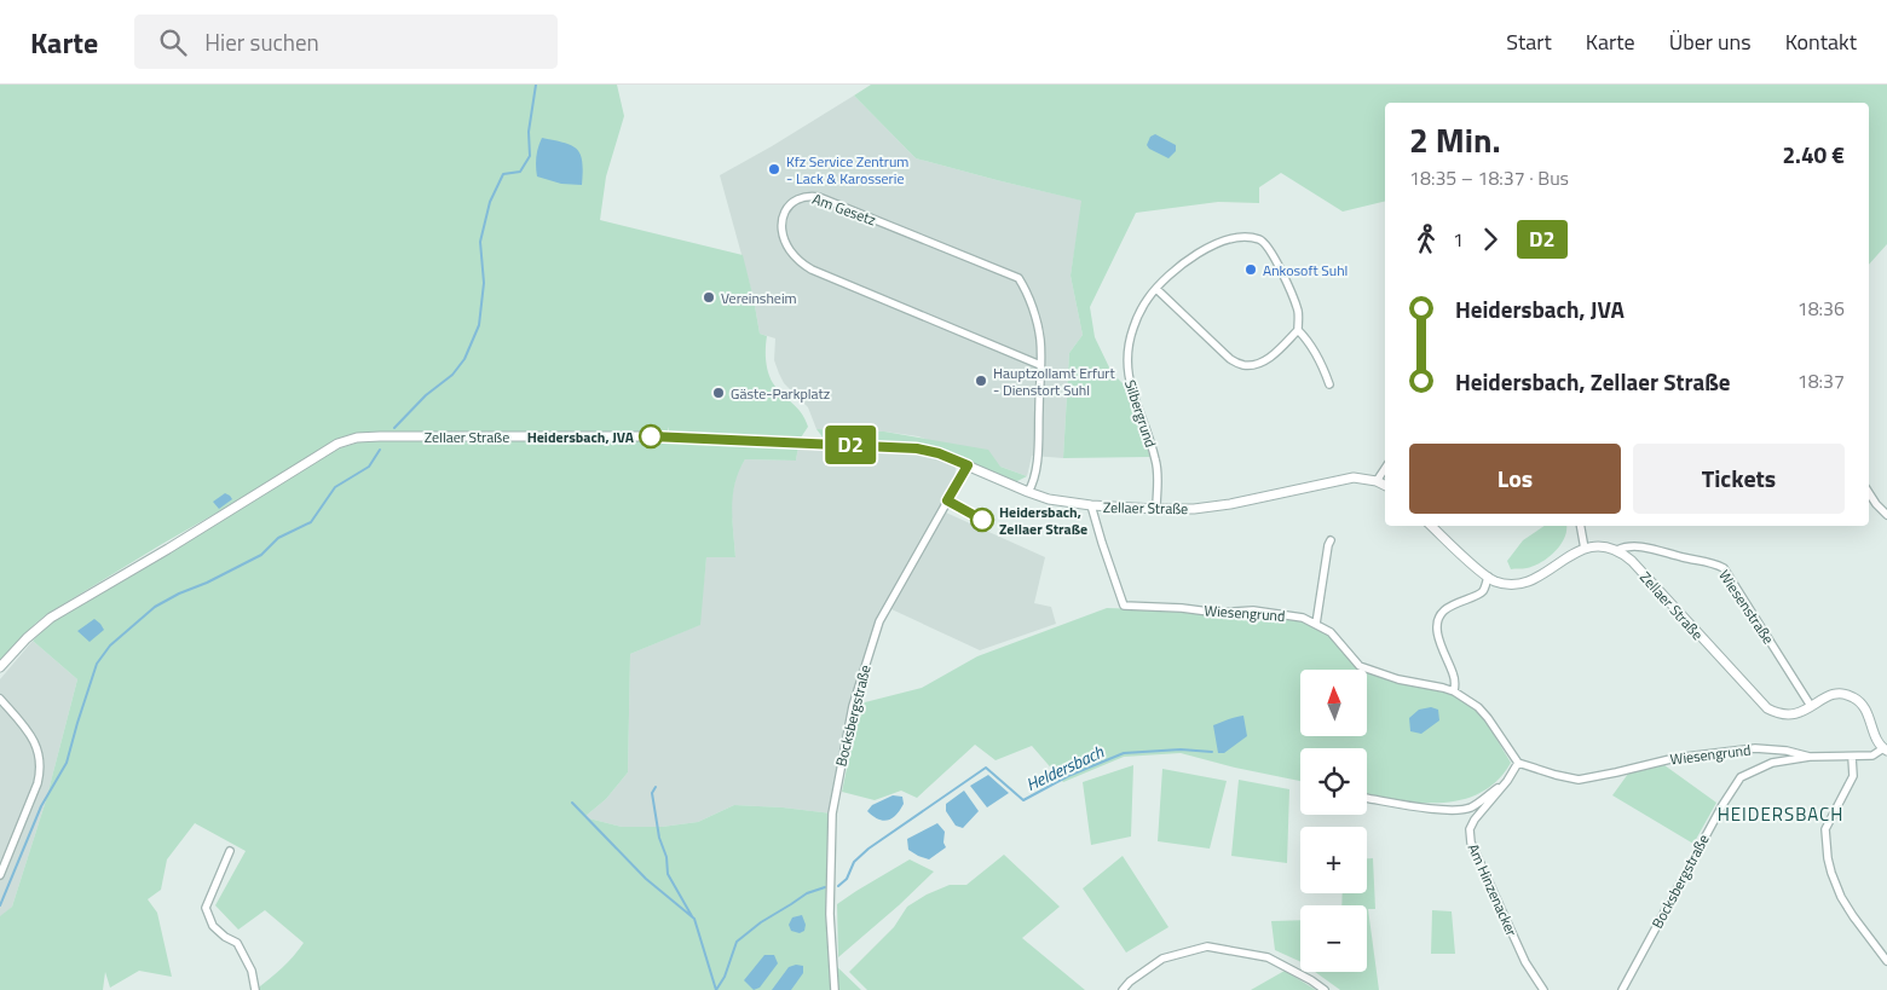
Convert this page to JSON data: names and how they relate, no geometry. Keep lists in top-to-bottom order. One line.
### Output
{"streets":{"street":["Am Gesetz","Silbergrund","Zellaer Straße","Wiesenstraße","Wiesengrund","Bocksbergstraße","Am Hinzenacker"]},"crossings":[["Am Gesetz","Zellaer Straße"],["Silbergrund","Zellaer Straße"],["Zellaer Straße","Wiesenstraße"],["Zellaer Straße","Wiesengrund"],["Zellaer Straße","Bocksbergstraße"],["Wiesengrund","Bocksbergstraße"],["Wiesengrund","Am Hinzenacker"]],"districts":["HEIDERSBACH"],"water":["Heldersbach"],"places":["Kfz Service Zentrum - Lack & Karosserie","Ankosoft Suhl","Vereinsheim","Hauptzollamt Erfurt - Dienstort Suhl","Gäste-Parkplatz","Heidersbach, JVA","Heidersbach, Zellaer Straße"],"lines":["bus line D2"],"north":"top","page":{"header":"Karte","search":"Hier suchen","nav":["Start","Karte","Über uns","Kontakt"],"on_map":"D2","heading":["2 Min.","18:35 – 18:37 · Bus","2.40 €"],"legs":["1","D2"],"list":[{"name":"Heidersbach, JVA","value":"18:36"},{"name":"Heidersbach, Zellaer Straße","value":"18:37"}],"buttons":["Los","Tickets"],"map_buttons":["+","−"]}}
